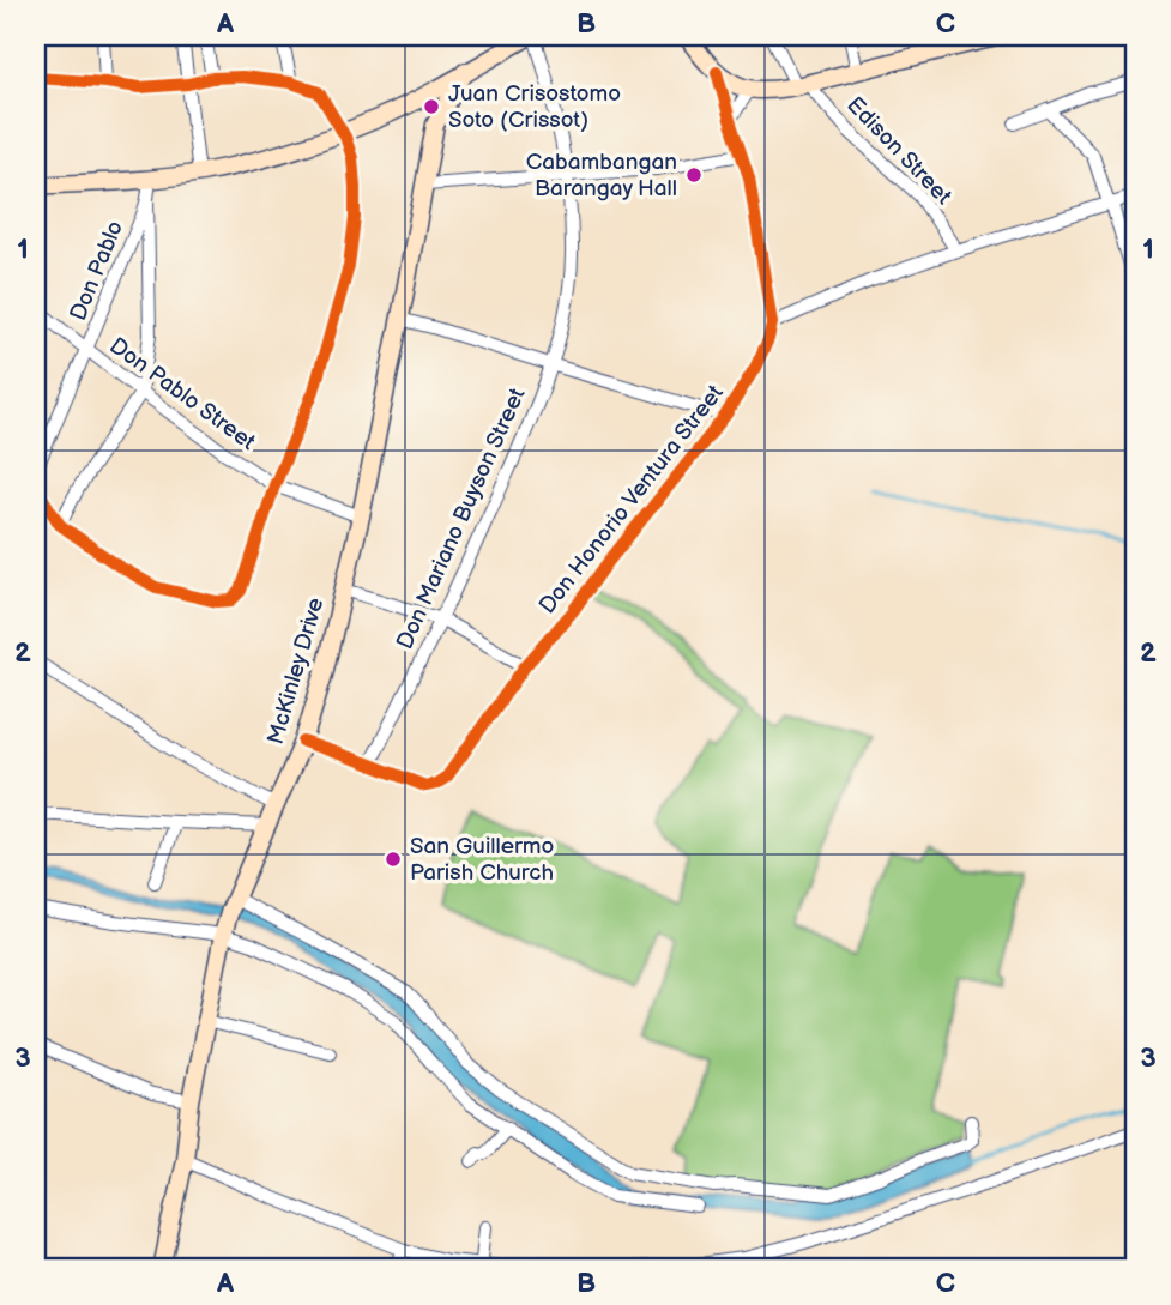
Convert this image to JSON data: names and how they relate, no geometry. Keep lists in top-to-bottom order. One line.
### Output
{"streets":{"main road":["McKinley Drive"],"street":["Edison Street","Don Pablo","Don Pablo Street","Don Honorio Ventura Street","Don Mariano Buyson Street"]},"crossings":[["Don Pablo","Don Pablo Street"],["Don Pablo Street","McKinley Drive"],["Don Honorio Ventura Street","Don Mariano Buyson Street"],["Don Honorio Ventura Street","McKinley Drive"]],"places":["Juan Crisostomo Soto (Crissot)","Cabambangan Barangay Hall","San Guillermo Parish Church"],"grid":{"columns":["A","B","C"],"rows":["1","2","3"]}}
